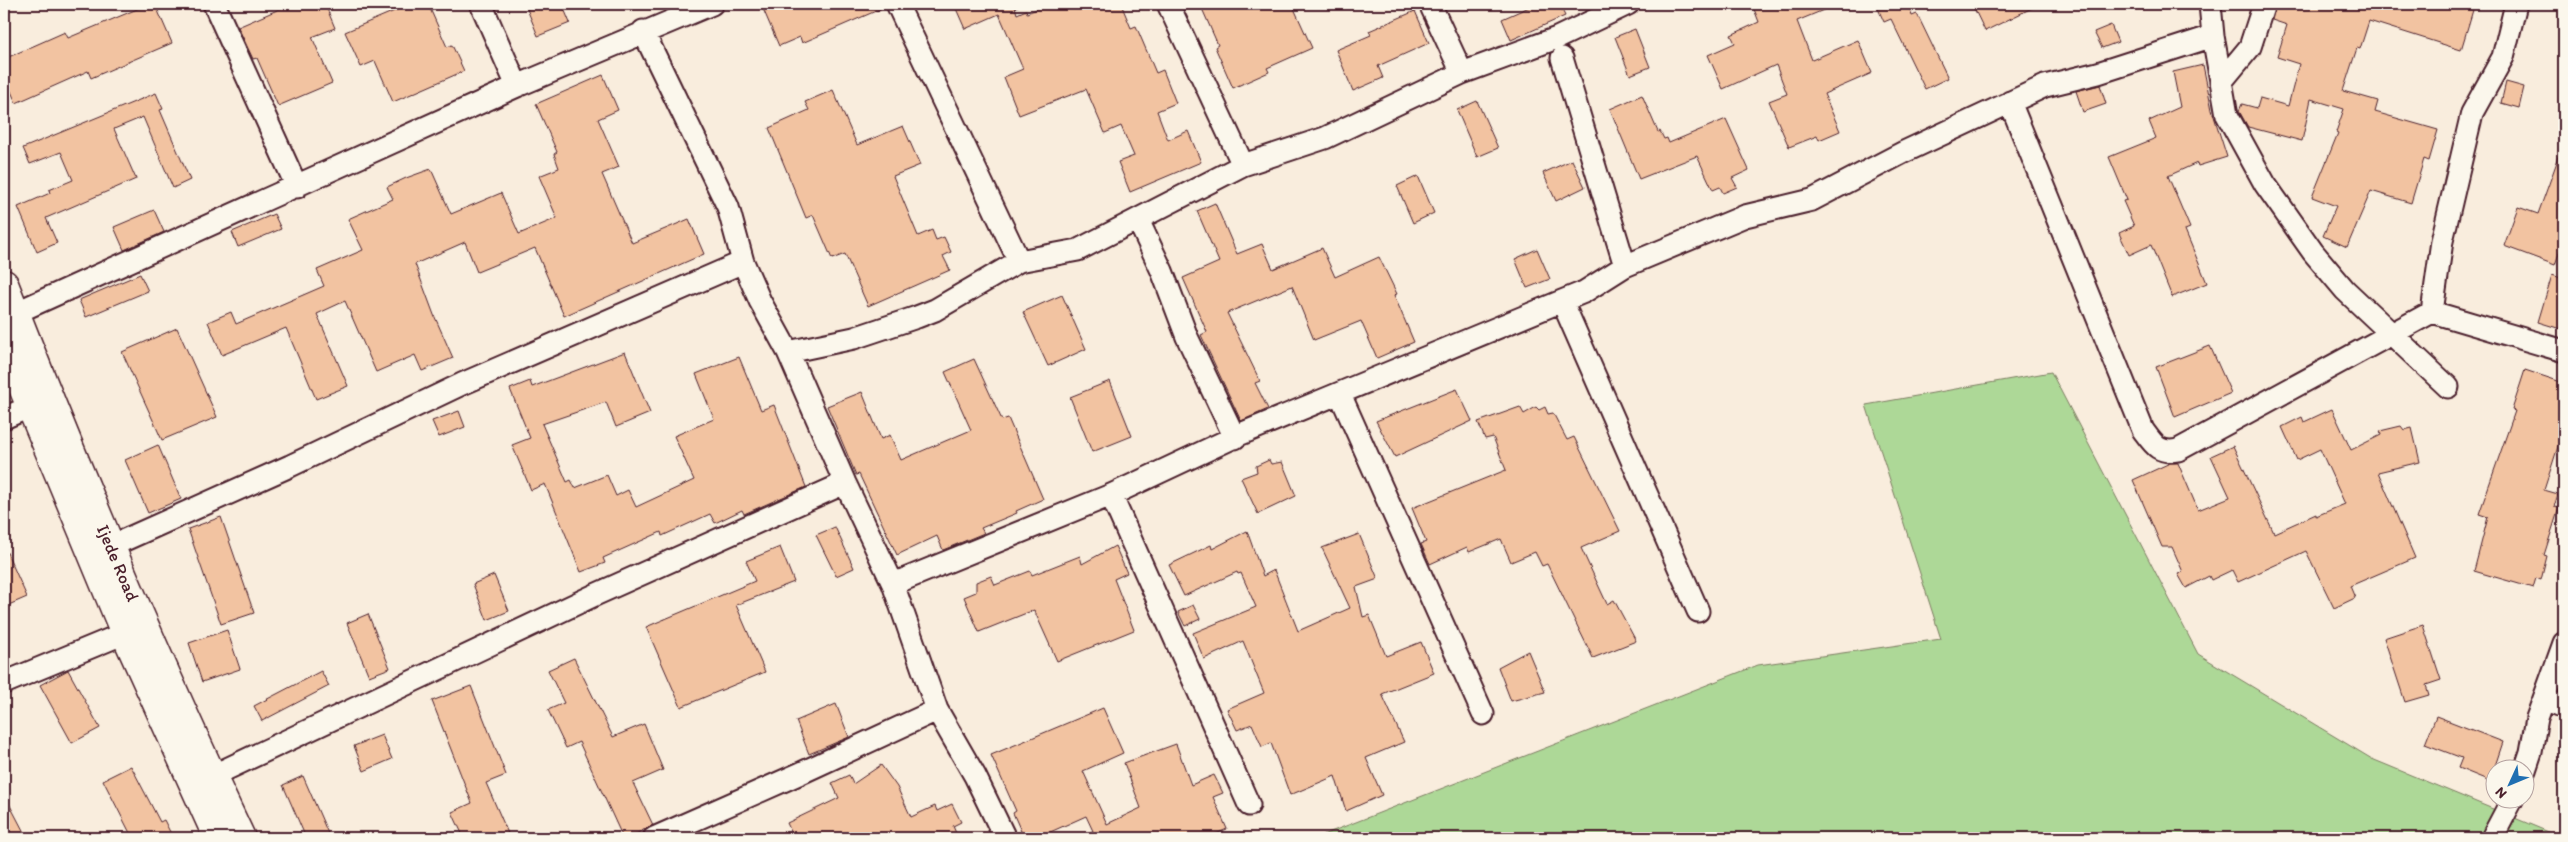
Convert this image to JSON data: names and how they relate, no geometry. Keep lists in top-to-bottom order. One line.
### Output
{"streets":{"main road":["Ijede Road"]},"north":"bottom left"}
